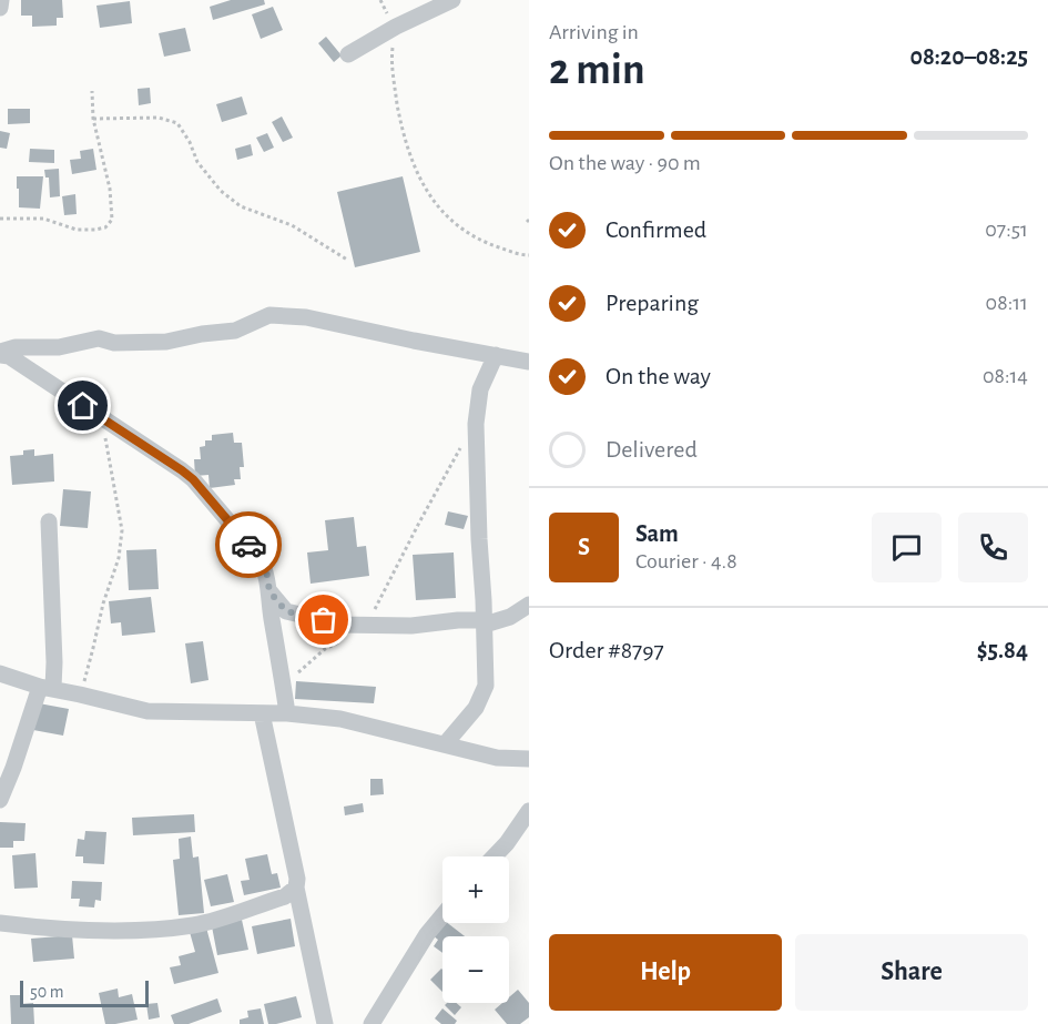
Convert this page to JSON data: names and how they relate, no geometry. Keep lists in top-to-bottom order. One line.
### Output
{"scale_bar":"50 m","page":{"heading":["2 min","Arriving in","08:20–08:25"],"panel":["Sam","Courier · 4.8","Order #8797","$5.84"],"bar":"On the way · 90 m","list":[["Confirmed","07:51"],["Preparing","08:11"],["On the way","08:14"],"Delivered"],"round":"S","map_buttons":["+","−"],"buttons":["Help","Share"],"scale":"50 m"}}
